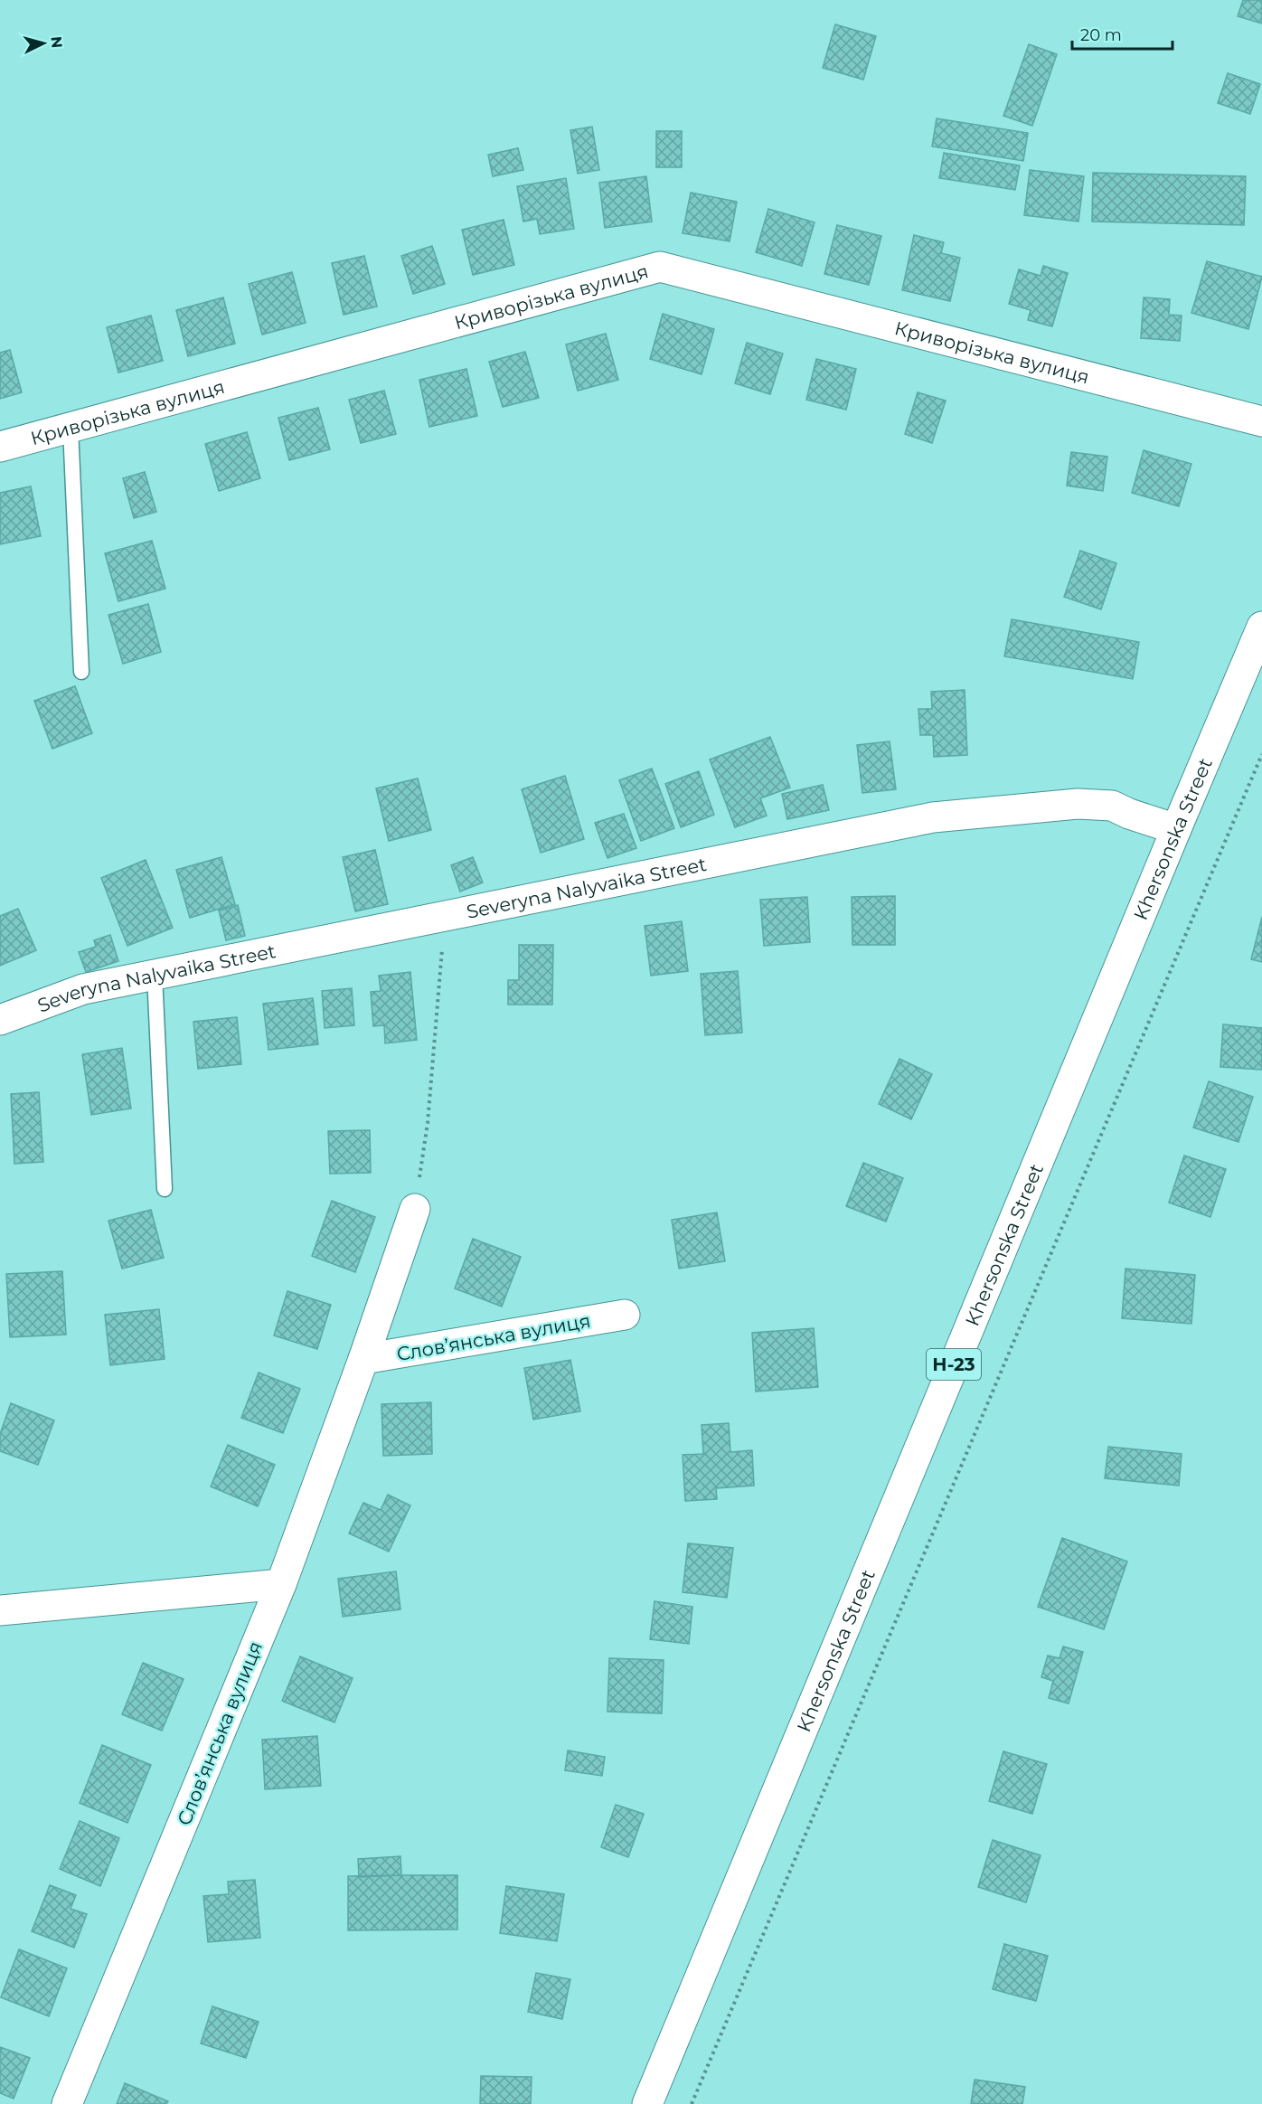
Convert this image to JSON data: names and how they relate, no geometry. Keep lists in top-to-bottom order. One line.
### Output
{"streets":{"street":["Криворізька вулиця","Khersonska Street","Severyna Nalyvaika Street","Словʼянська вулиця","Н-23"]},"crossings":[["Khersonska Street","Severyna Nalyvaika Street"]],"scale_bar":"20 m","north":"right"}
